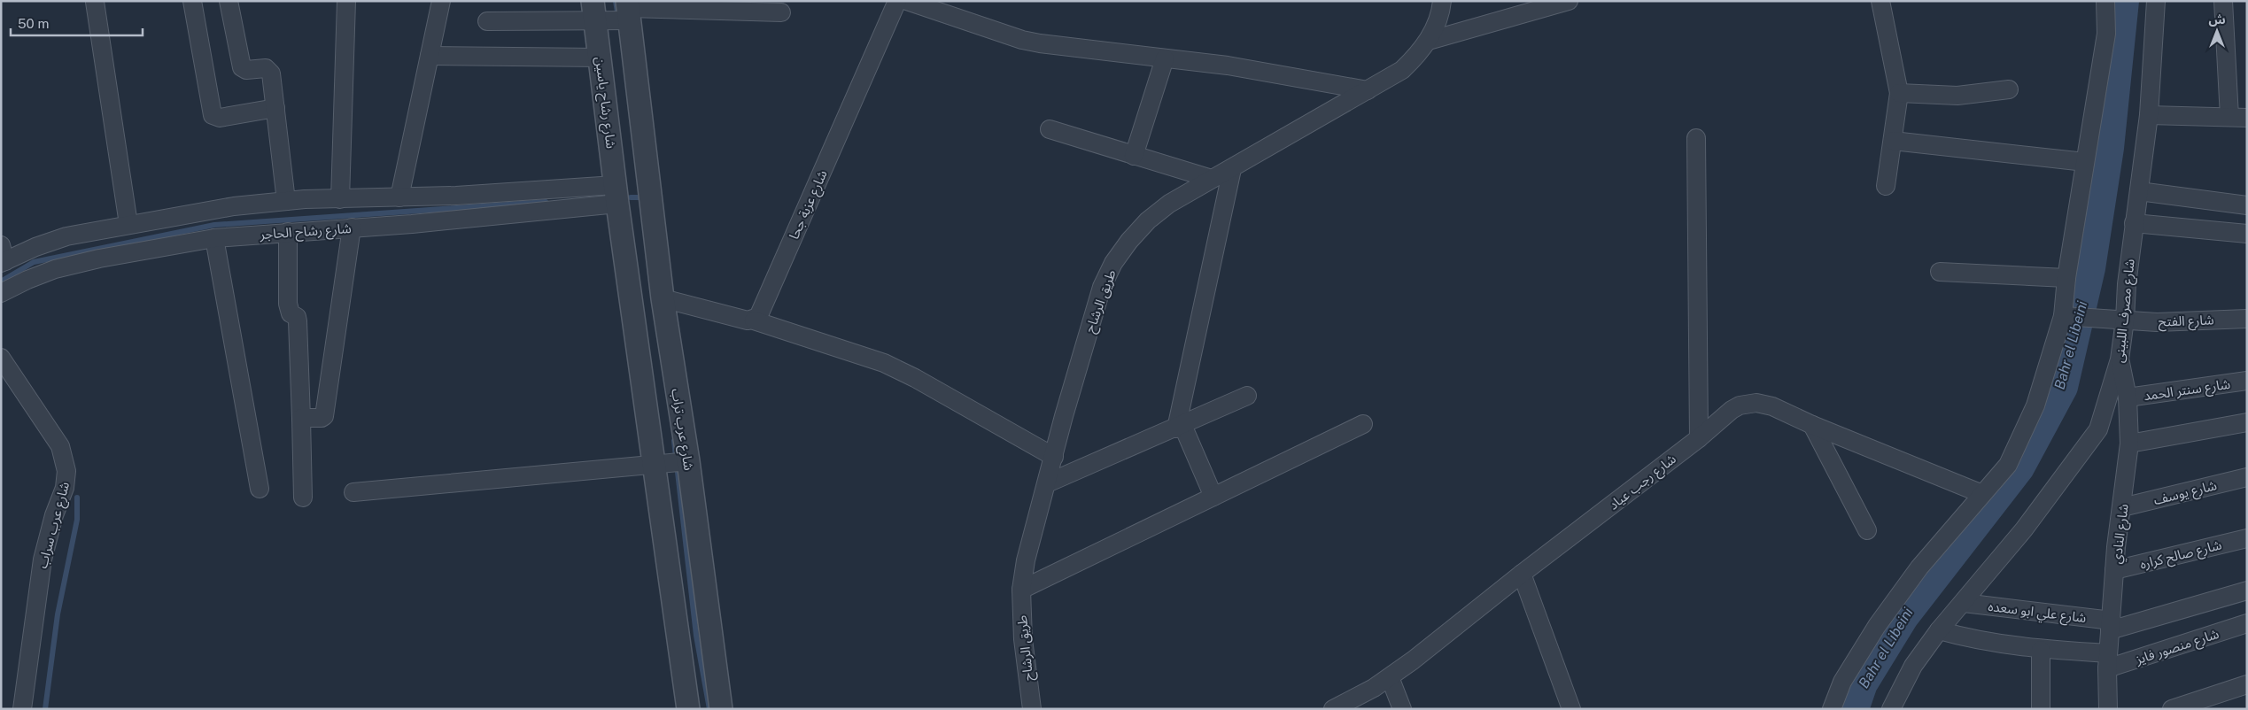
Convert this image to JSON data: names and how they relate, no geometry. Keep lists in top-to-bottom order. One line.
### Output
{"streets":{"street":["شارع رشاح ياسين","شارع عزبة جحا","شارع رشاح الحاجر","طريق الرشاح","شارع مصرف اللبينى","شارع الفتح","شارع سنتر الحمد","شارع عرب تراب","شارع رجب عياد","شارع يوسف","شارع عرب سراب","شارع النادي","شارع صالح كراره","شارع علي ابو سعده","شارع منصور فايز"]},"crossings":[["شارع رشاح ياسين","شارع رشاح الحاجر"],["شارع رشاح ياسين","شارع عرب تراب"],["شارع مصرف اللبينى","شارع الفتح"],["شارع مصرف اللبينى","شارع النادي"],["شارع مصرف اللبينى","شارع علي ابو سعده"],["شارع سنتر الحمد","شارع النادي"],["شارع يوسف","شارع النادي"],["شارع النادي","شارع صالح كراره"],["شارع النادي","شارع علي ابو سعده"],["شارع النادي","شارع منصور فايز"]],"water":["Bahr el Libeini"],"scale_bar":"50 m","north":"top"}
